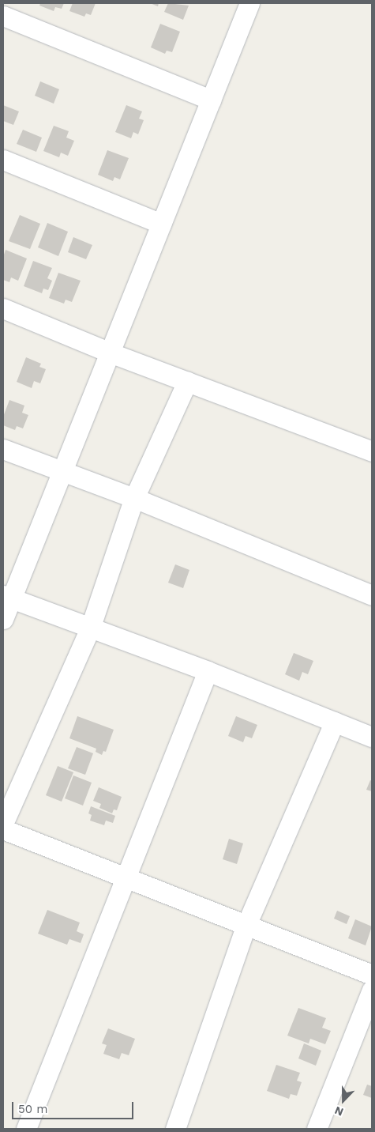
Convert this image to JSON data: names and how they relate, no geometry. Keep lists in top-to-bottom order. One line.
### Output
{"scale_bar":"50 m","north":"bottom"}
